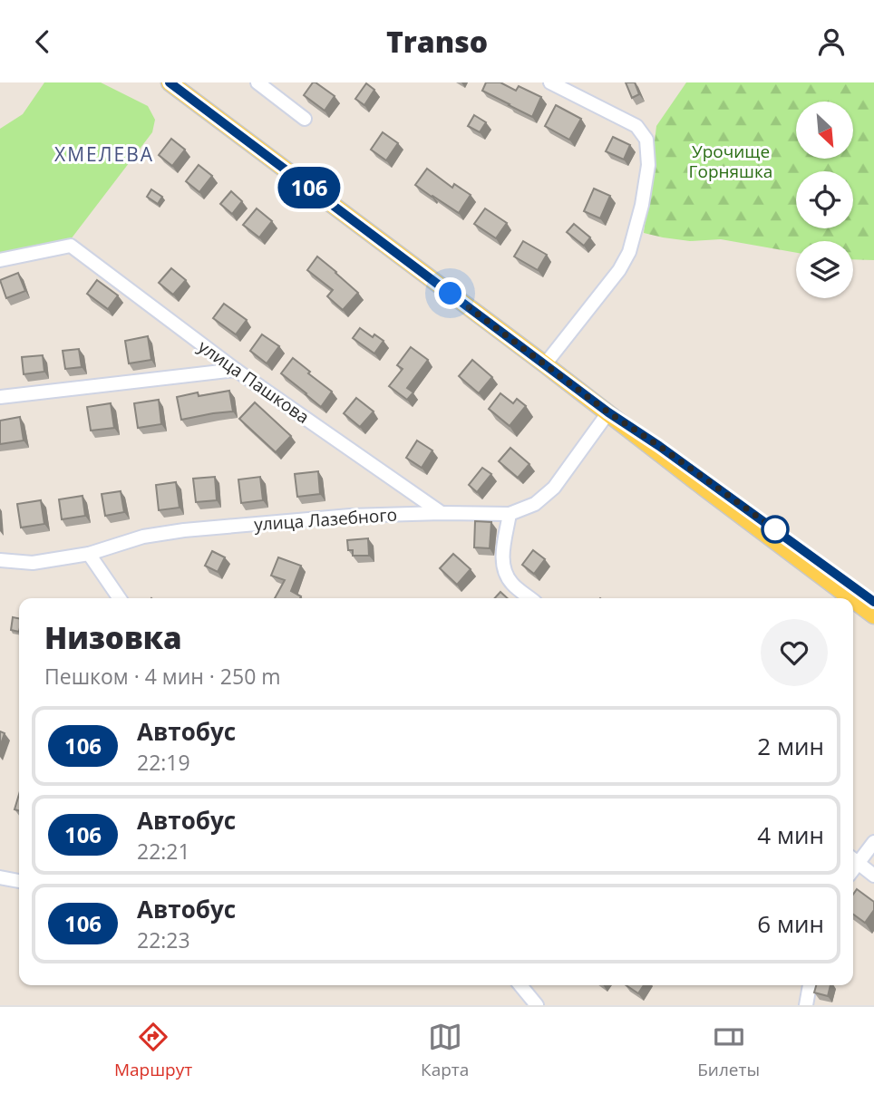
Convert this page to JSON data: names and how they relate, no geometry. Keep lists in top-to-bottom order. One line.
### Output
{"streets":{"street":["улица Пашкова","улица Лазебного"]},"crossings":[["улица Пашкова","улица Лазебного"]],"districts":["ХМЕЛЕВА"],"parks":["Урочище Горняшка"],"lines":["bus line 106"],"north":"bottom right","page":{"header":"Transo","on_map":"106","heading":["Низовка","Пешком · 4 мин · 250 m"],"list":[{"mark":"106","name":"Автобус","note":"22:19","value":"2 мин"},{"mark":"106","name":"Автобус","note":"22:21","value":"4 мин"},{"mark":"106","name":"Автобус","note":"22:23","value":"6 мин"}],"tabs":["Маршрут","Карта","Билеты"]}}
